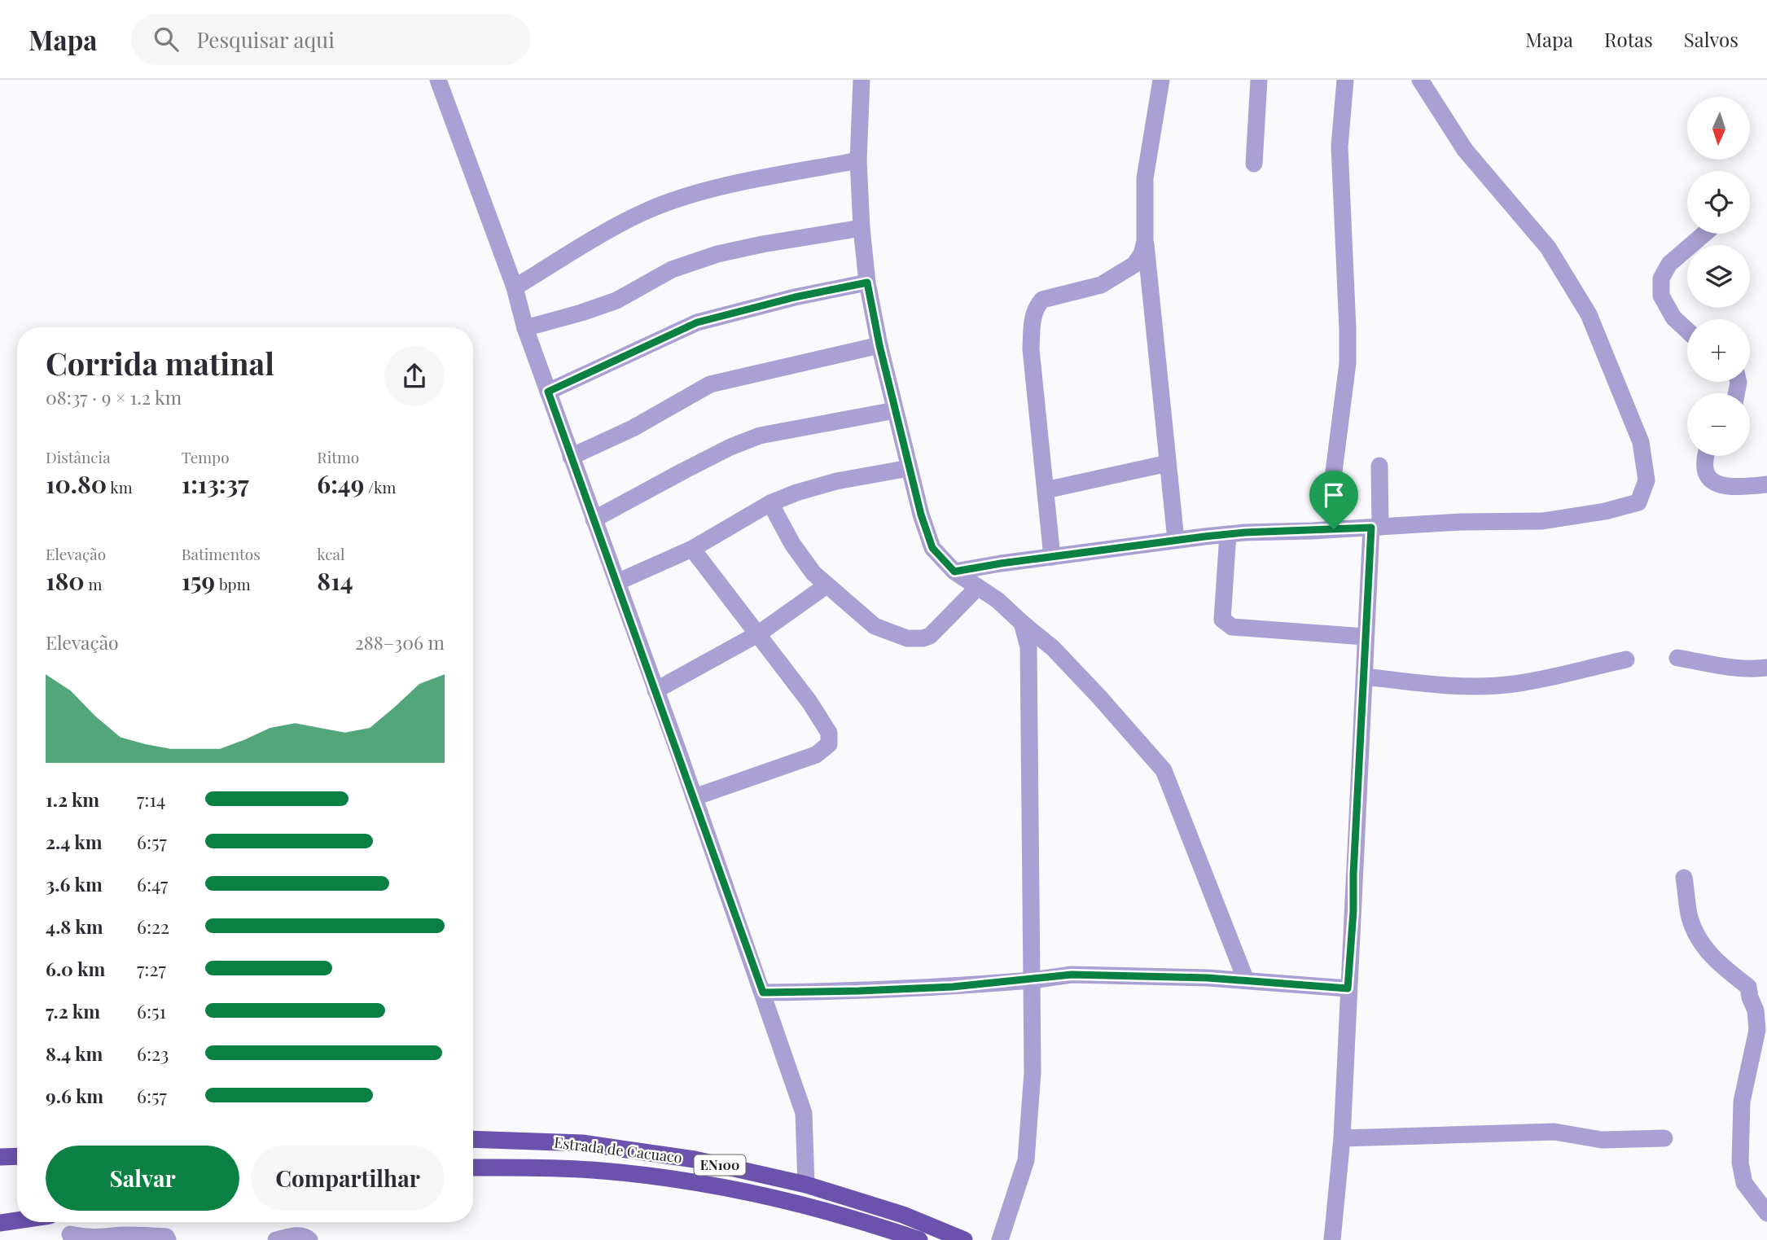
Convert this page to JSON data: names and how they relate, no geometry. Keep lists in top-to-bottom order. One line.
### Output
{"streets":{"main road":["Estrada de Cacuaco","EN100"]},"north":"bottom","page":{"header":"Mapa","search":"Pesquisar aqui","nav":["Mapa","Rotas","Salvos"],"map_buttons":["+","−"],"heading":["Corrida matinal","08:37 · 9 × 1.2 km"],"stats":[["Distância","10.80 km"],["Tempo","1:13:37"],["Ritmo","6:49 /km"],["Elevação","180 m"],["Batimentos","159 bpm"],["kcal","814"]],"chart":["Elevação","288–306 m"],"list":[{"name":"1.2 km","note":"7:14"},{"name":"2.4 km","note":"6:57"},{"name":"3.6 km","note":"6:47"},{"name":"4.8 km","note":"6:22"},{"name":"6.0 km","note":"7:27"},{"name":"7.2 km","note":"6:51"},{"name":"8.4 km","note":"6:23"},{"name":"9.6 km","note":"6:57"}],"buttons":["Salvar","Compartilhar"]}}
